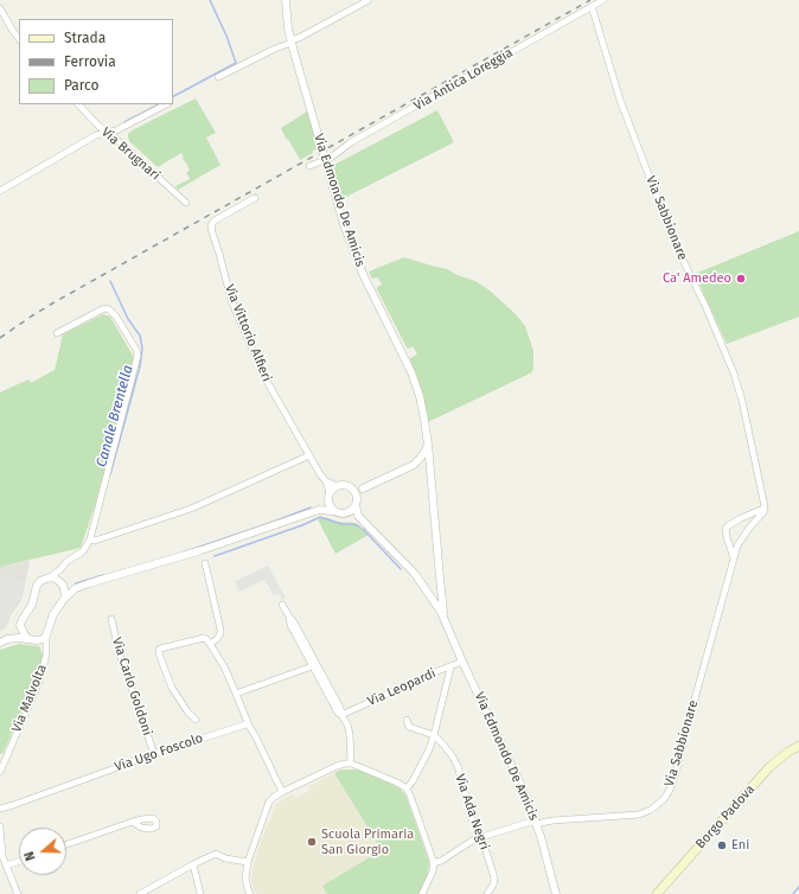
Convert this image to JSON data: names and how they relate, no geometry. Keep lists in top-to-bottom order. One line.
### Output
{"streets":{"main road":["Borgo Padova"],"street":["Via Antica Loreggia","Via Brugnari","Via Edmondo De Amicis","Via Sabbionare","Via Vittorio Alfieri","Via Carlo Goldoni","Via Leopardi","Via Malvolta","Via Ugo Foscolo","Via Ada Negri"]},"crossings":[["Via Antica Loreggia","Via Edmondo De Amicis"],["Via Antica Loreggia","Via Sabbionare"],["Via Edmondo De Amicis","Via Sabbionare"],["Via Edmondo De Amicis","Via Leopardi"],["Via Sabbionare","Via Ada Negri"],["Via Carlo Goldoni","Via Ugo Foscolo"]],"water":["Canale Brentella"],"places":["Ca' Amedeo","Scuola Primaria San Giorgio","Eni"],"legend":["Strada","Ferrovia","Parco"],"north":"left"}
